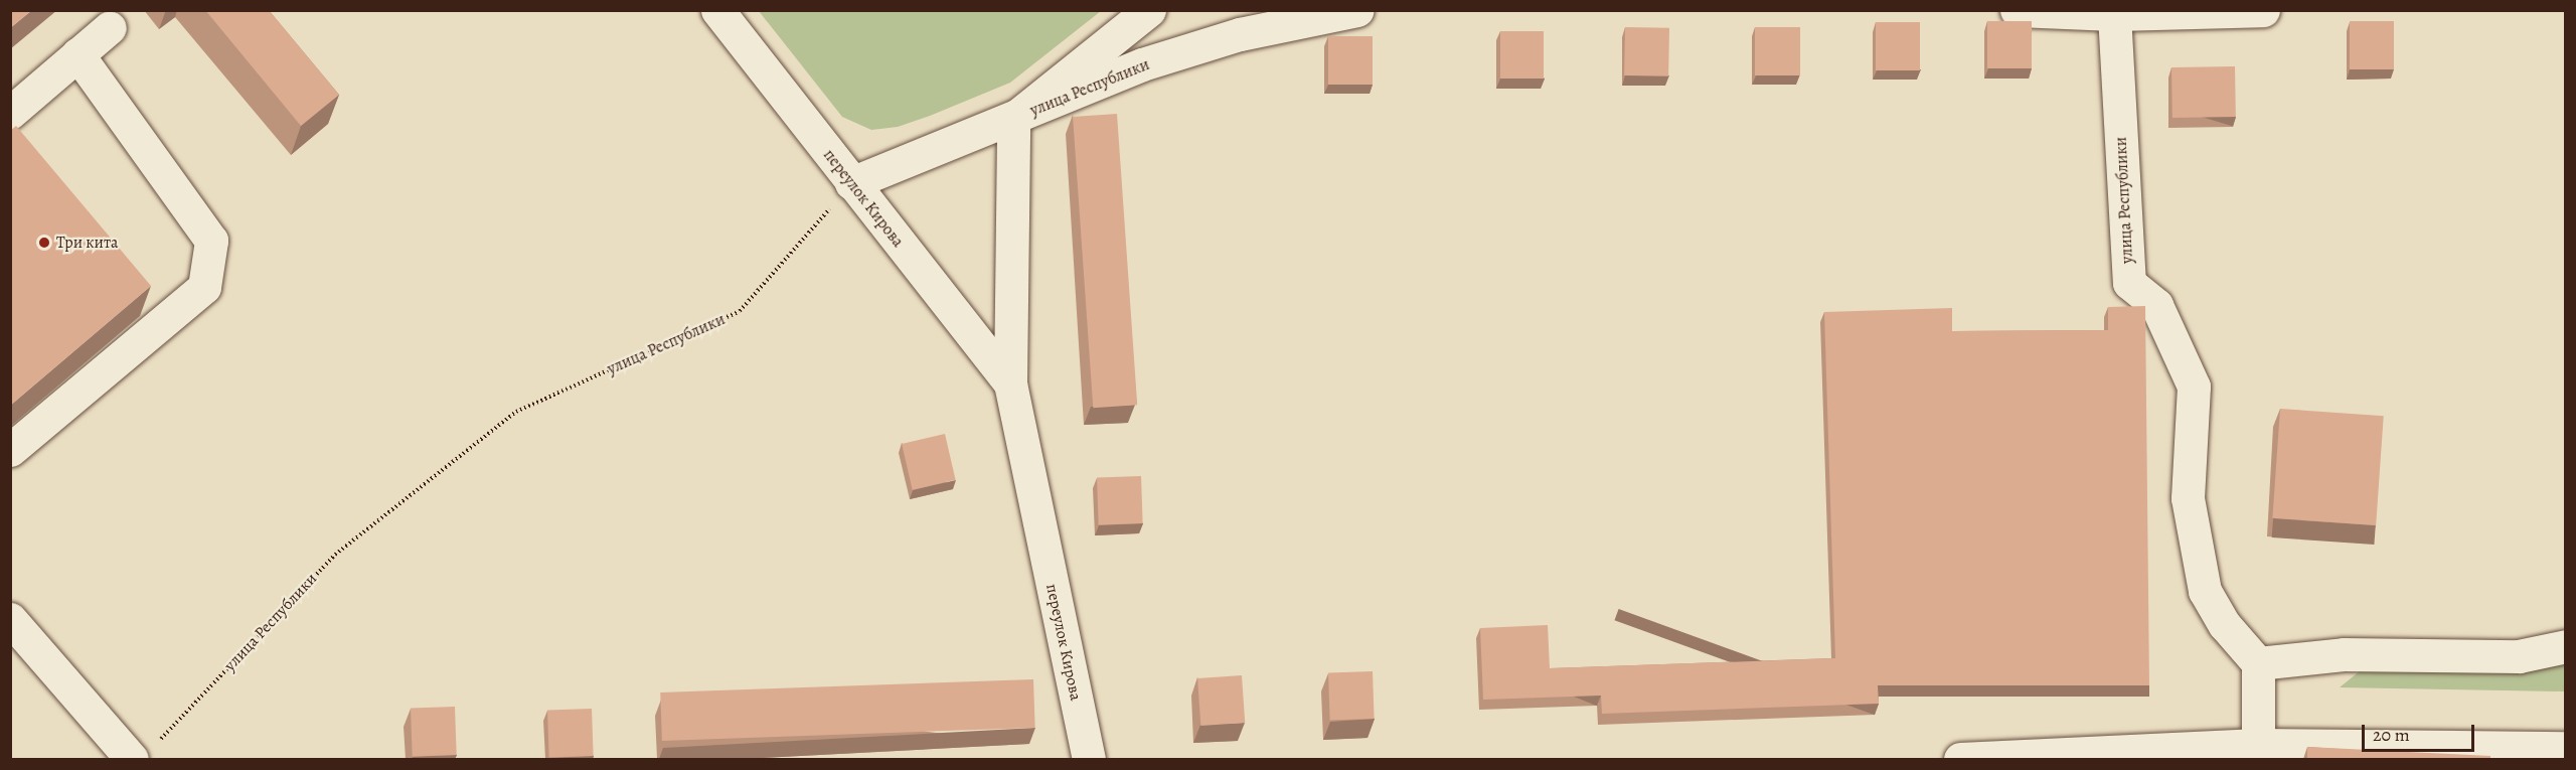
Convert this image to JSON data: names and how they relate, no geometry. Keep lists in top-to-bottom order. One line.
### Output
{"streets":{"street":["улица Республики","переулок Кирова"]},"crossings":[["улица Республики","переулок Кирова"]],"places":["Три кита"],"scale_bar":"20 m"}
